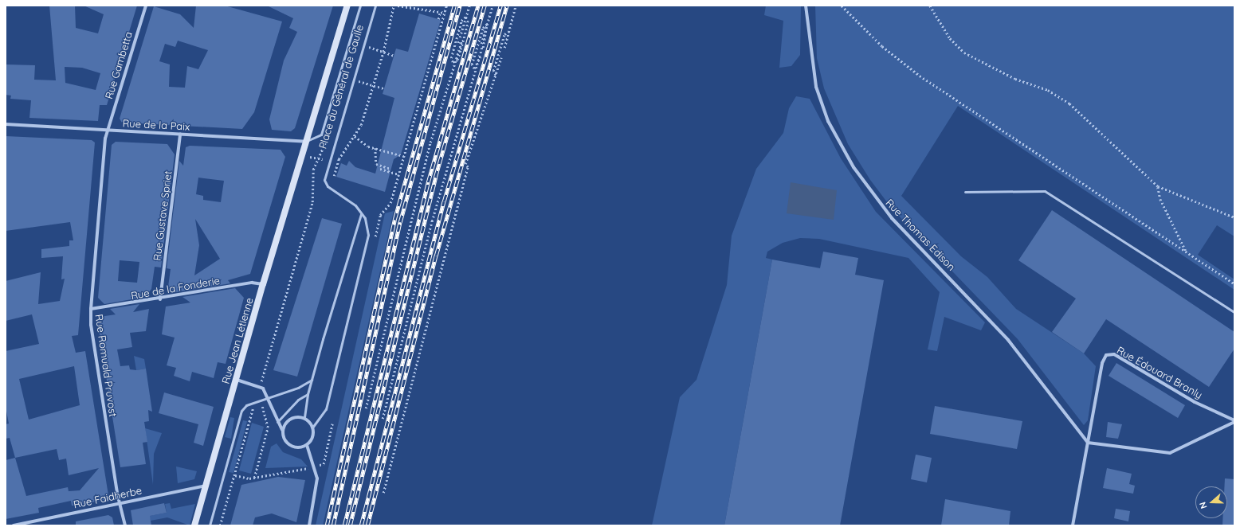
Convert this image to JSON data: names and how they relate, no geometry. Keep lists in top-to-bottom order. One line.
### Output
{"streets":{"street":["Rue Gambetta","Place du Général de Gaulle","Rue de la Paix","Rue Gustave Spriet","Rue Thomas Edison","Rue de la Fonderie","Rue Jean Létienne","Rue Romuald Pruvost","Rue Édouard Branly","Rue Faidherbe"]},"crossings":[["Rue Gambetta","Rue de la Paix"],["Rue Gambetta","Rue Romuald Pruvost"],["Place du Général de Gaulle","Rue de la Paix"],["Place du Général de Gaulle","Rue Jean Létienne"],["Rue de la Paix","Rue Gustave Spriet"],["Rue de la Paix","Rue Romuald Pruvost"],["Rue Gustave Spriet","Rue de la Fonderie"],["Rue Thomas Edison","Rue Édouard Branly"],["Rue de la Fonderie","Rue Jean Létienne"],["Rue de la Fonderie","Rue Romuald Pruvost"],["Rue Jean Létienne","Rue Faidherbe"],["Rue Romuald Pruvost","Rue Faidherbe"]],"north":"left"}
